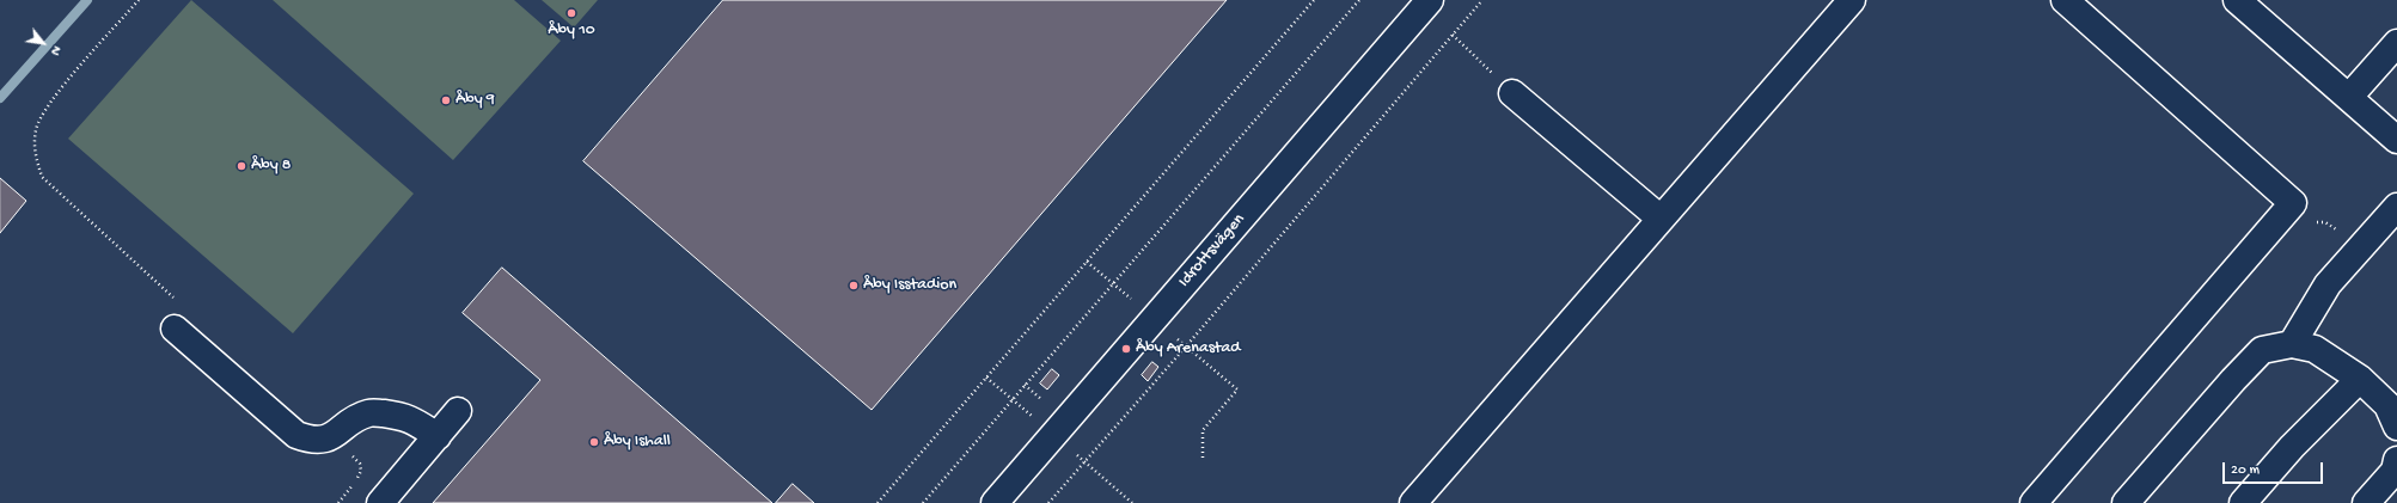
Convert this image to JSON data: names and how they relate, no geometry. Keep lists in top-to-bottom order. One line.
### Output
{"streets":{"street":["Idrottsvägen"]},"places":["Åby 10","Åby 9","Åby 8","Åby Isstadion","Åby Arenastad","Åby Ishall"],"scale_bar":"20 m","north":"bottom right"}
